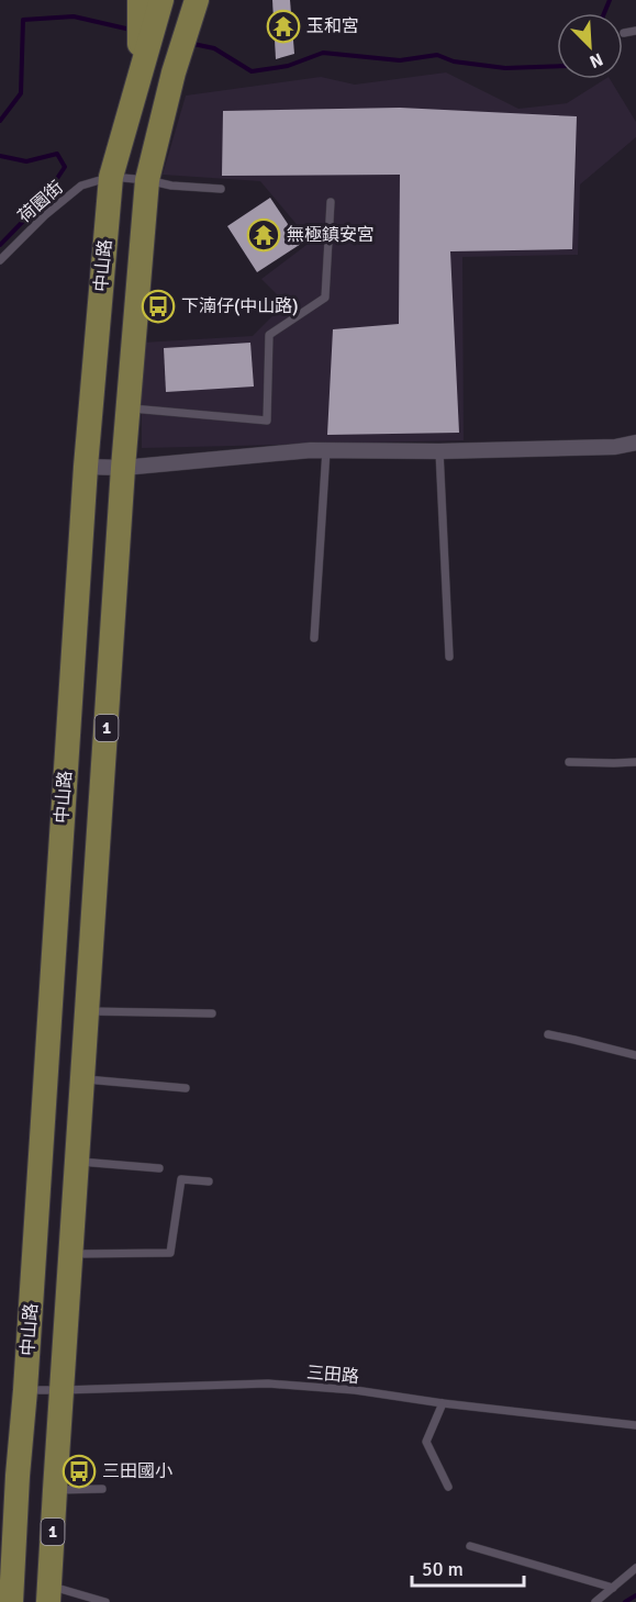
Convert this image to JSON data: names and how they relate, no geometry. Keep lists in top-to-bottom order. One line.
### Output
{"streets":{"main road":["中山路","1"],"lane":["荷園街","三田路"]},"crossings":[["荷園街","中山路"],["中山路","三田路"]],"places":{"temple":["玉和宮","無極鎮安宮"],"bus stop":["下湳仔(中山路)","三田國小"]},"scale_bar":"50 m","north":"bottom right"}
